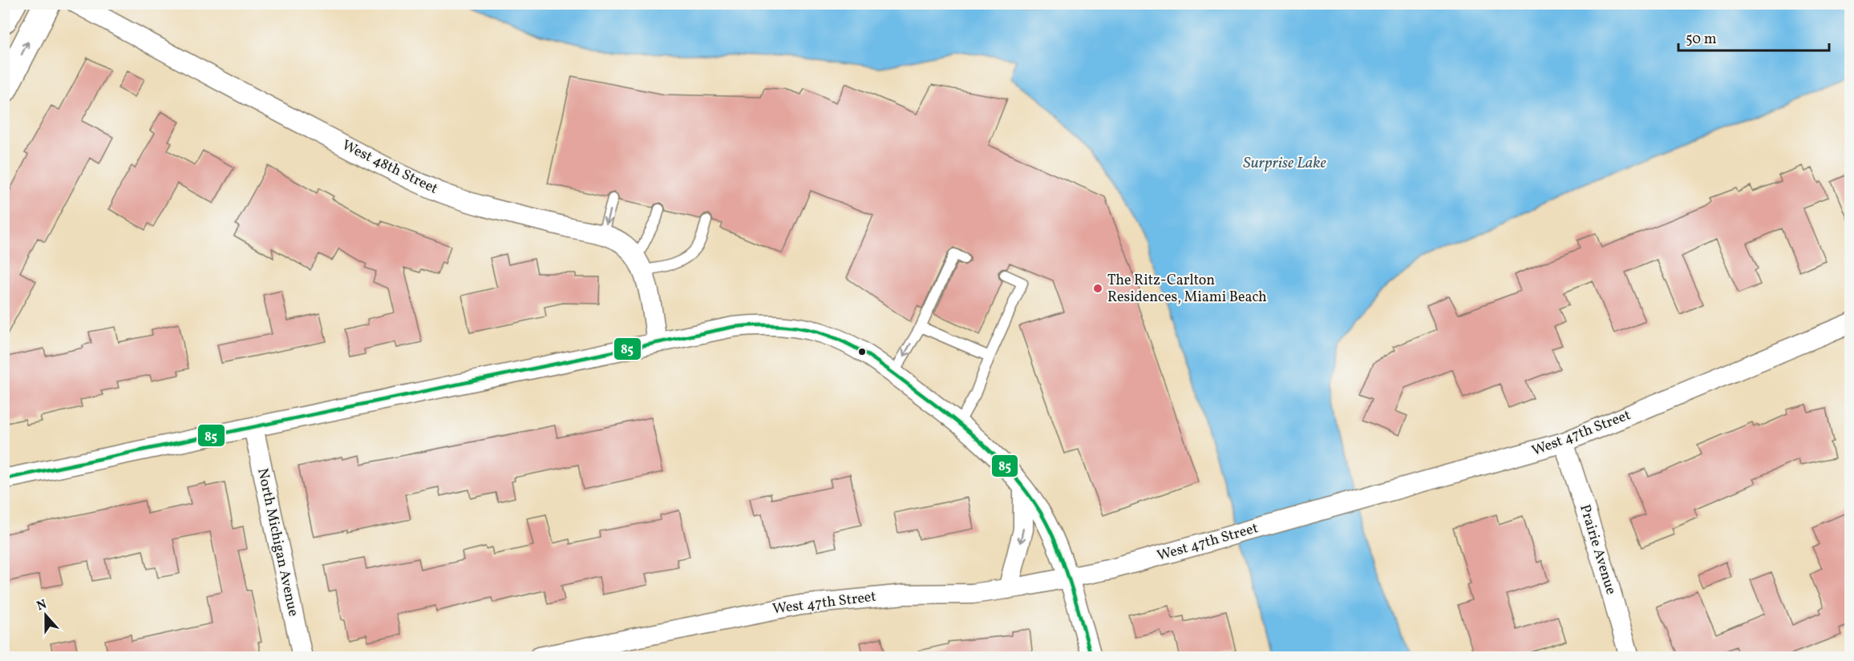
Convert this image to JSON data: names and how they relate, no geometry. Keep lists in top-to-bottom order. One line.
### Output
{"streets":{"street":["West 48th Street","West 47th Street","North Michigan Avenue","Prairie Avenue"]},"crossings":[["West 47th Street","Prairie Avenue"]],"water":["Surprise Lake"],"places":["The Ritz-Carlton Residences, Miami Beach"],"lines":["transit line 85"],"scale_bar":"50 m","north":"top"}
